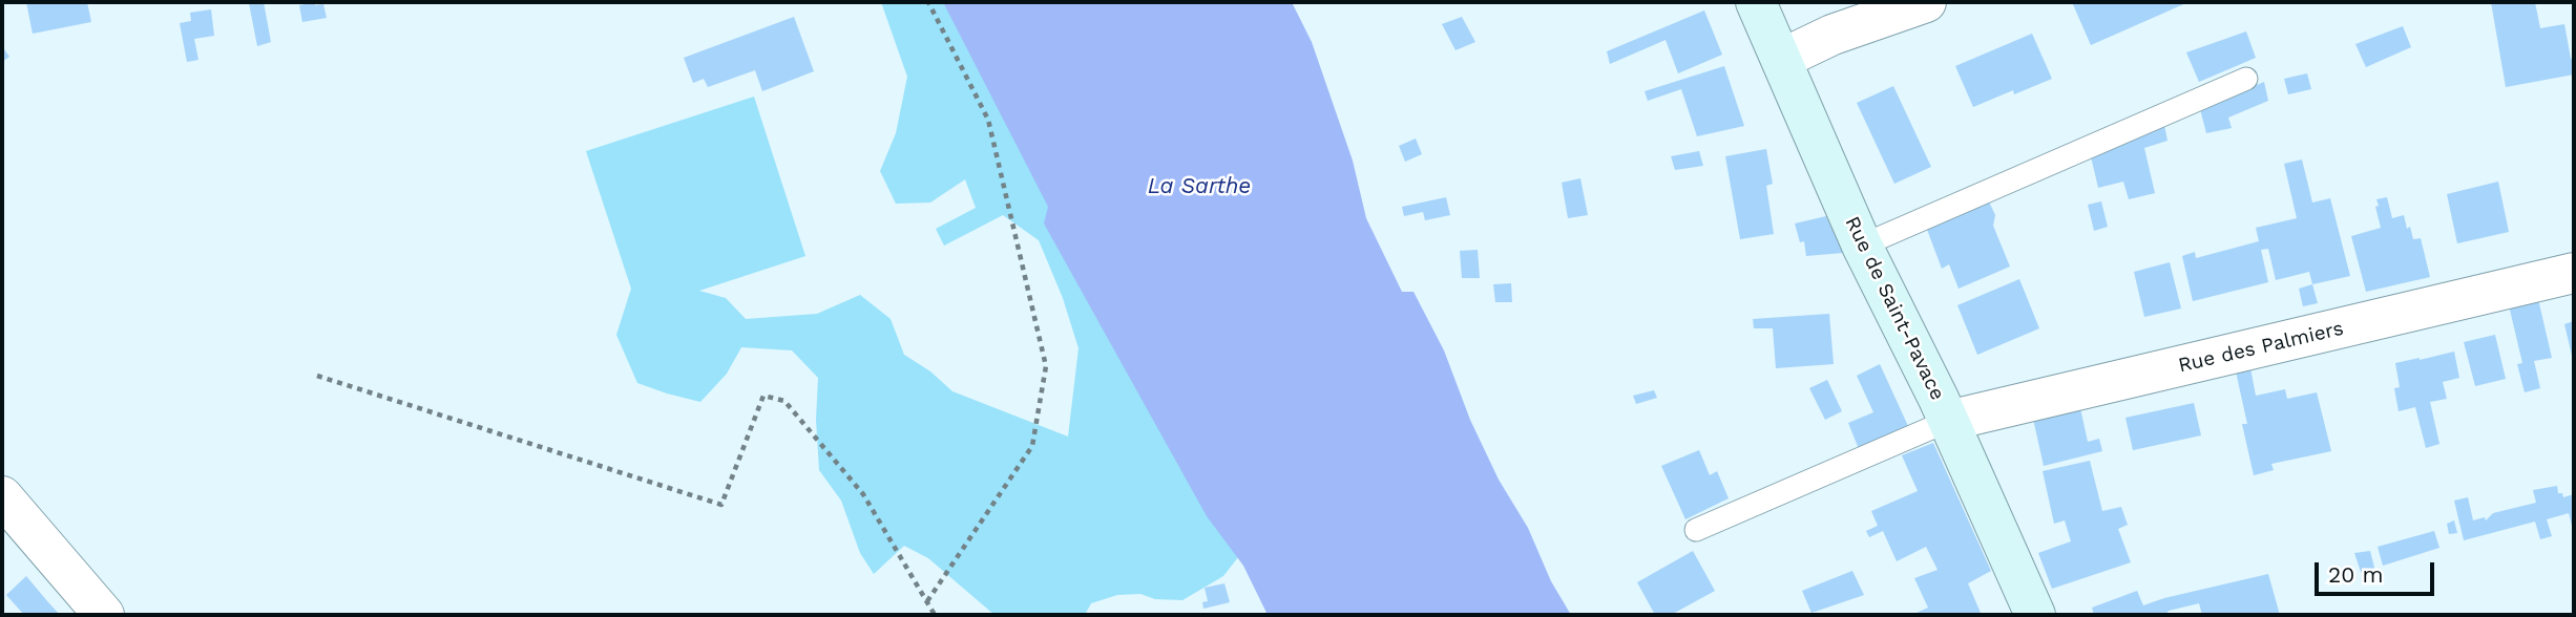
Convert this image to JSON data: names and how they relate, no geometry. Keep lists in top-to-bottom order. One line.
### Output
{"streets":{"street":["Rue de Saint-Pavace","Rue des Palmiers"]},"crossings":[["Rue de Saint-Pavace","Rue des Palmiers"]],"water":["La Sarthe"],"scale_bar":"20 m"}
